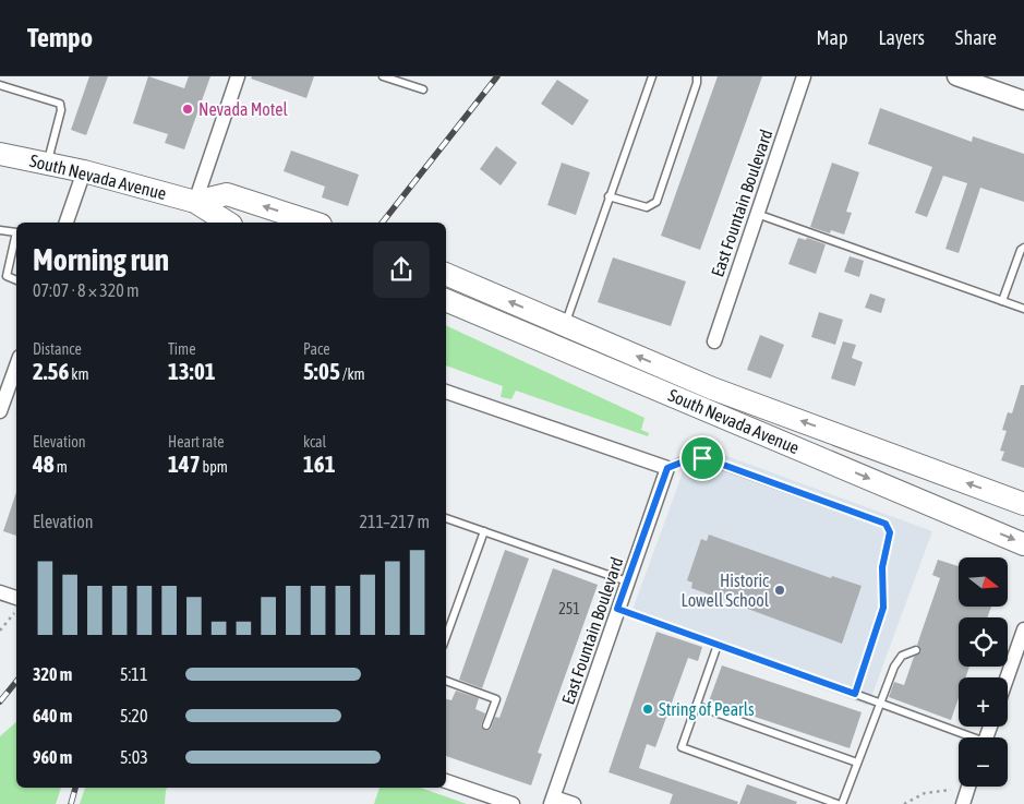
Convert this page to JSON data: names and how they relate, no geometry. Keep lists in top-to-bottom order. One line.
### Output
{"streets":{"main road":["South Nevada Avenue"],"street":["East Fountain Boulevard"]},"places":["Nevada Motel","Historic Lowell School","String of Pearls"],"house_numbers":["251"],"north":"right","page":{"header":"Tempo","nav":["Map","Layers","Share"],"heading":["Morning run","07:07 · 8 × 320 m"],"stats":[["Distance","2.56 km"],["Time","13:01"],["Pace","5:05 /km"],["Elevation","48 m"],["Heart rate","147 bpm"],["kcal","161"]],"chart":["Elevation","211–217 m"],"map_buttons":["+","−"],"list":[{"name":"320 m","note":"5:11"},{"name":"640 m","note":"5:20"},{"name":"960 m","note":"5:03"}]}}
